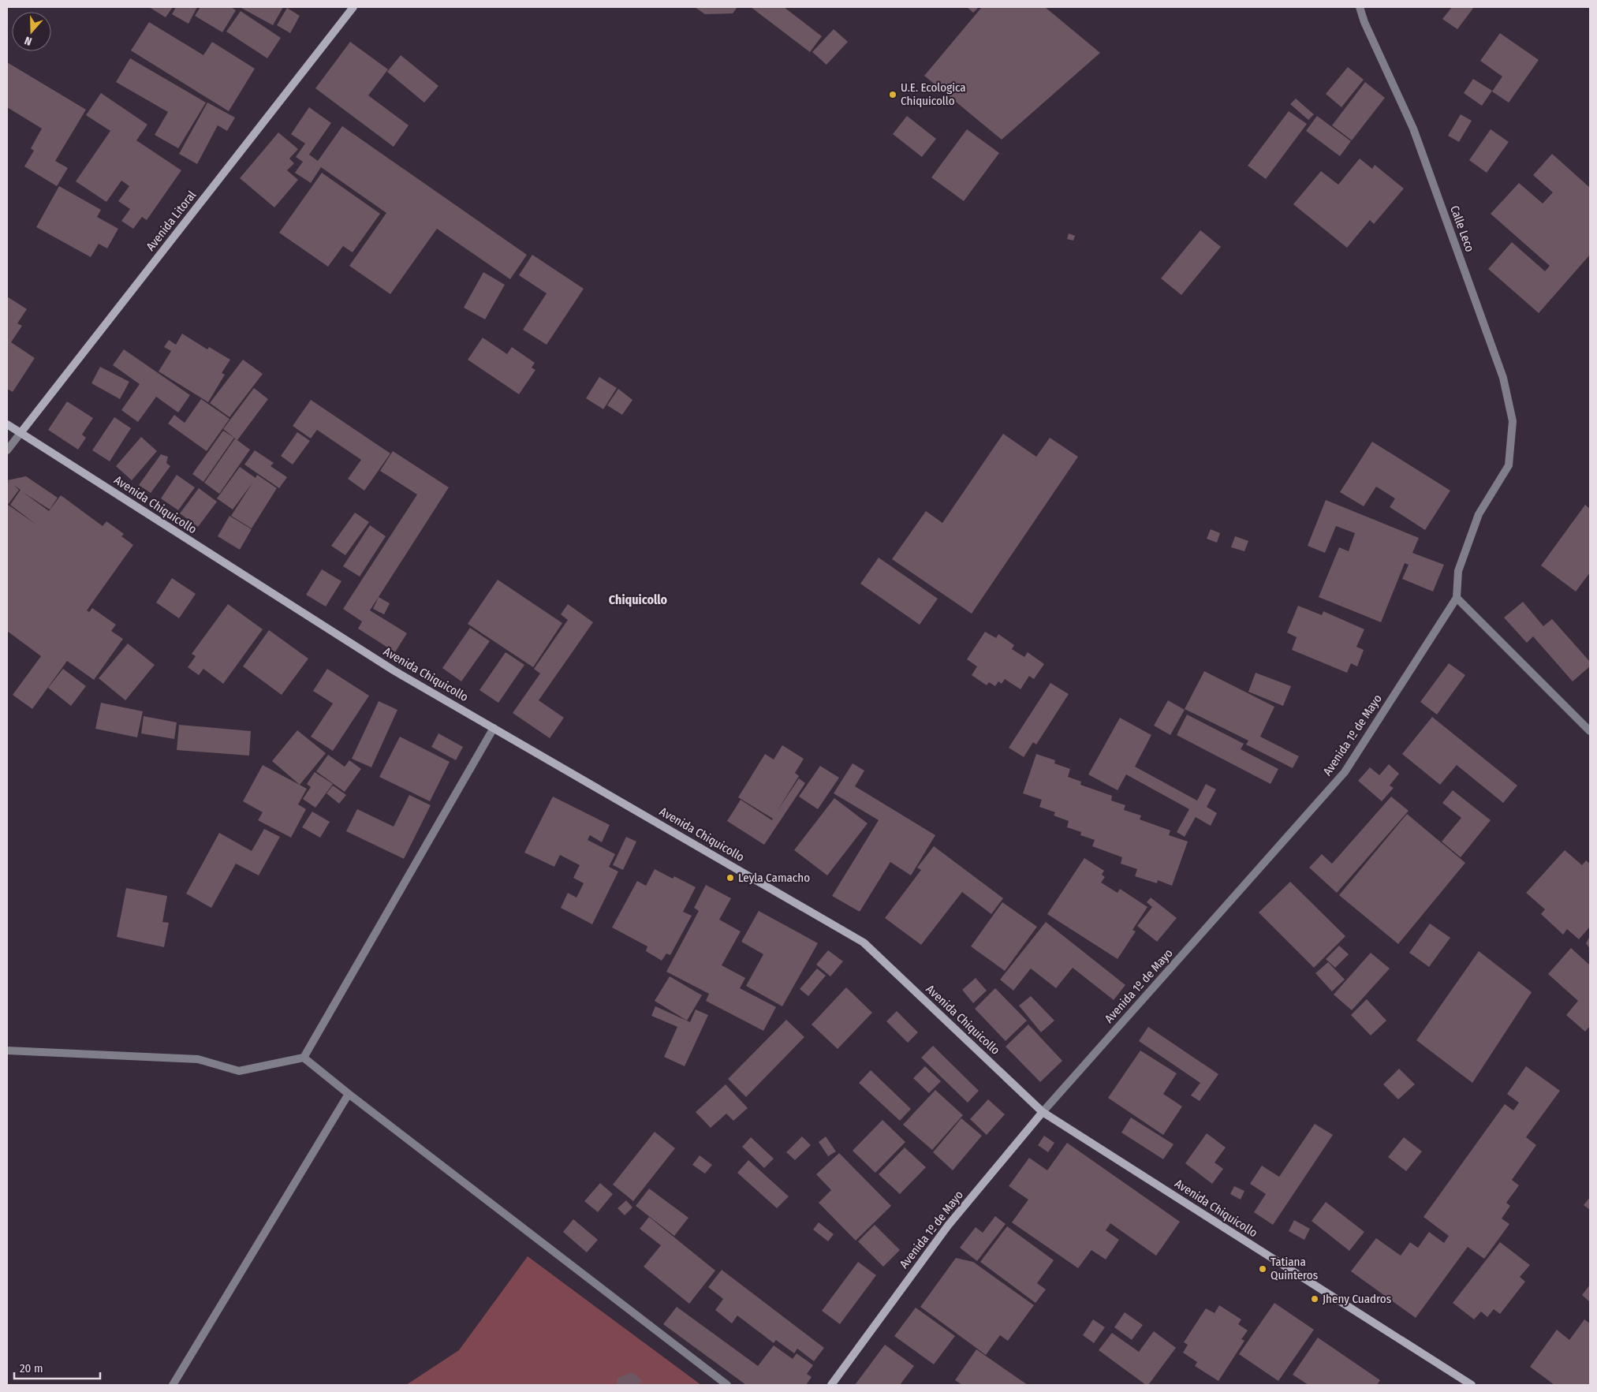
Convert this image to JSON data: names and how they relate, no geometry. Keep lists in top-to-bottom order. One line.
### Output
{"streets":{"main road":["Avenida Litoral","Avenida Chiquicollo","Avenida 1º de Mayo"],"street":["Calle Leco"]},"crossings":[["Avenida Litoral","Avenida Chiquicollo"],["Calle Leco","Avenida 1º de Mayo"],["Avenida Chiquicollo","Avenida 1º de Mayo"]],"districts":["Chiquicollo"],"places":["U.E. Ecologica Chiquicollo","Leyla Camacho","Tatiana Quinteros","Jheny Cuadros"],"scale_bar":"20 m","north":"bottom"}
